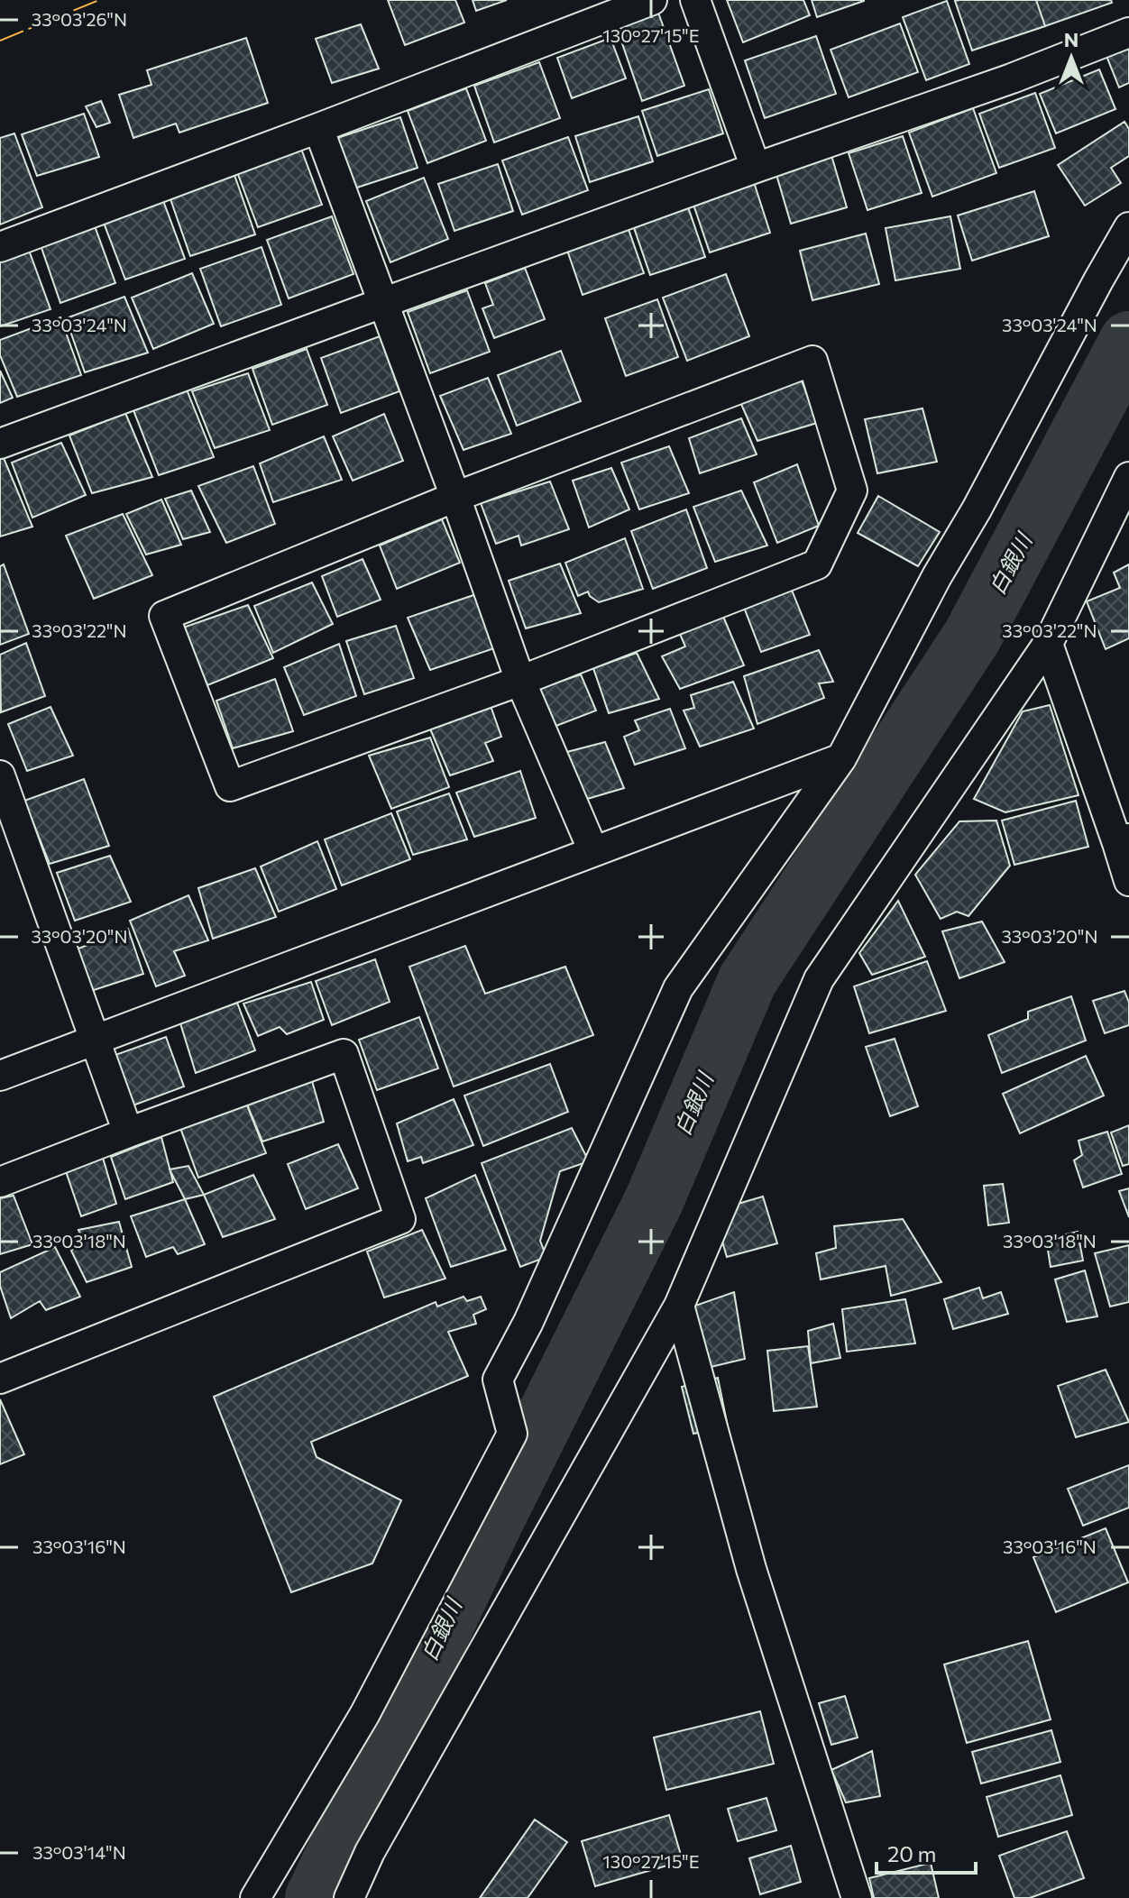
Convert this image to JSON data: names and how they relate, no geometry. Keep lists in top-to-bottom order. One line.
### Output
{"water":["白銀川"],"scale_bar":"20 m","north":"top","coordinates":["33°03'26\"N","130°27'15\"E","33°03'24\"N","33°03'22\"N","33°03'20\"N","33°03'18\"N","33°03'16\"N","33°03'14\"N"]}
